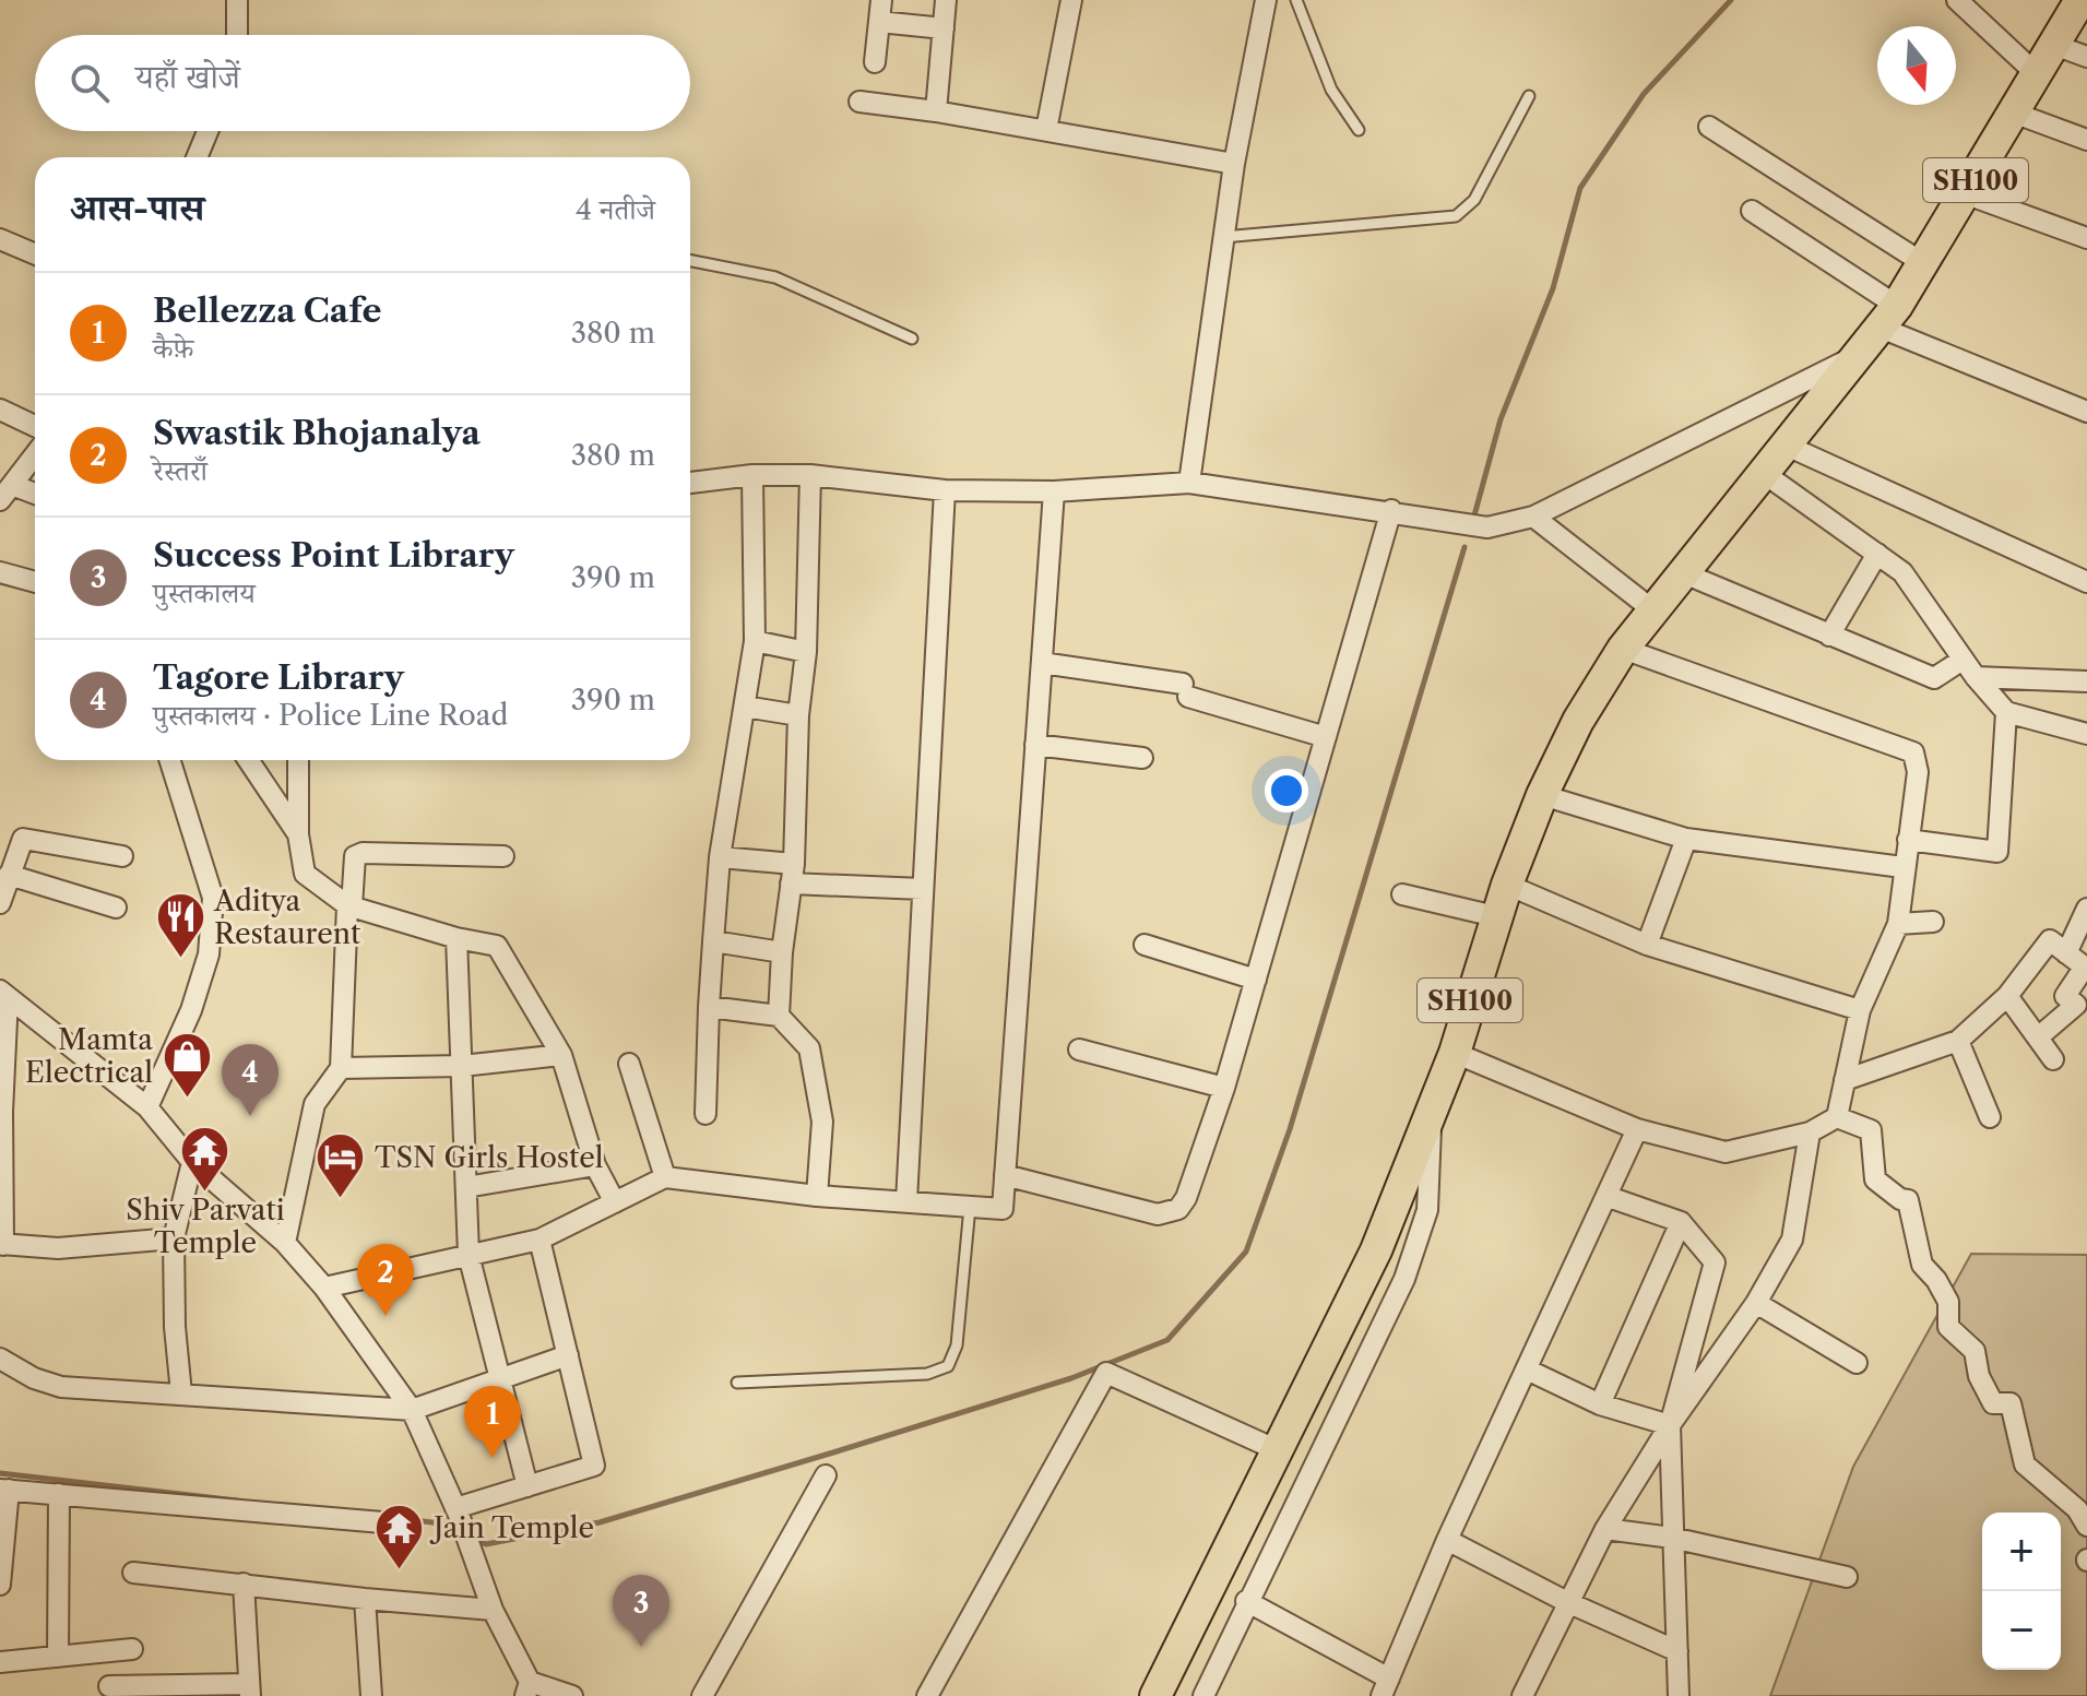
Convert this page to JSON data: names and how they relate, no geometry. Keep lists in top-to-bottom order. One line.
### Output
{"streets":{"main road":["SH100"]},"places":{"restaurant":["Aditya Restaurent"],"shop":["Mamta Electrical"],"temple":["Shiv Parvati Temple","Jain Temple"],"hotel":["TSN Girls Hostel"]},"north":"bottom","page":{"search":"यहाँ खोजें","heading":["आस-पास","4 नतीजे"],"list":[{"mark":"1","name":"Bellezza Cafe","note":"कैफ़े","value":"380 m"},{"mark":"2","name":"Swastik Bhojanalya","note":"रेस्तराँ","value":"380 m"},{"mark":"3","name":"Success Point Library","note":"पुस्तकालय","value":"390 m"},{"mark":"4","name":"Tagore Library","note":"पुस्तकालय · Police Line Road","value":"390 m"}],"pins":["4","2","1","3"],"map_buttons":["+","−"]}}
